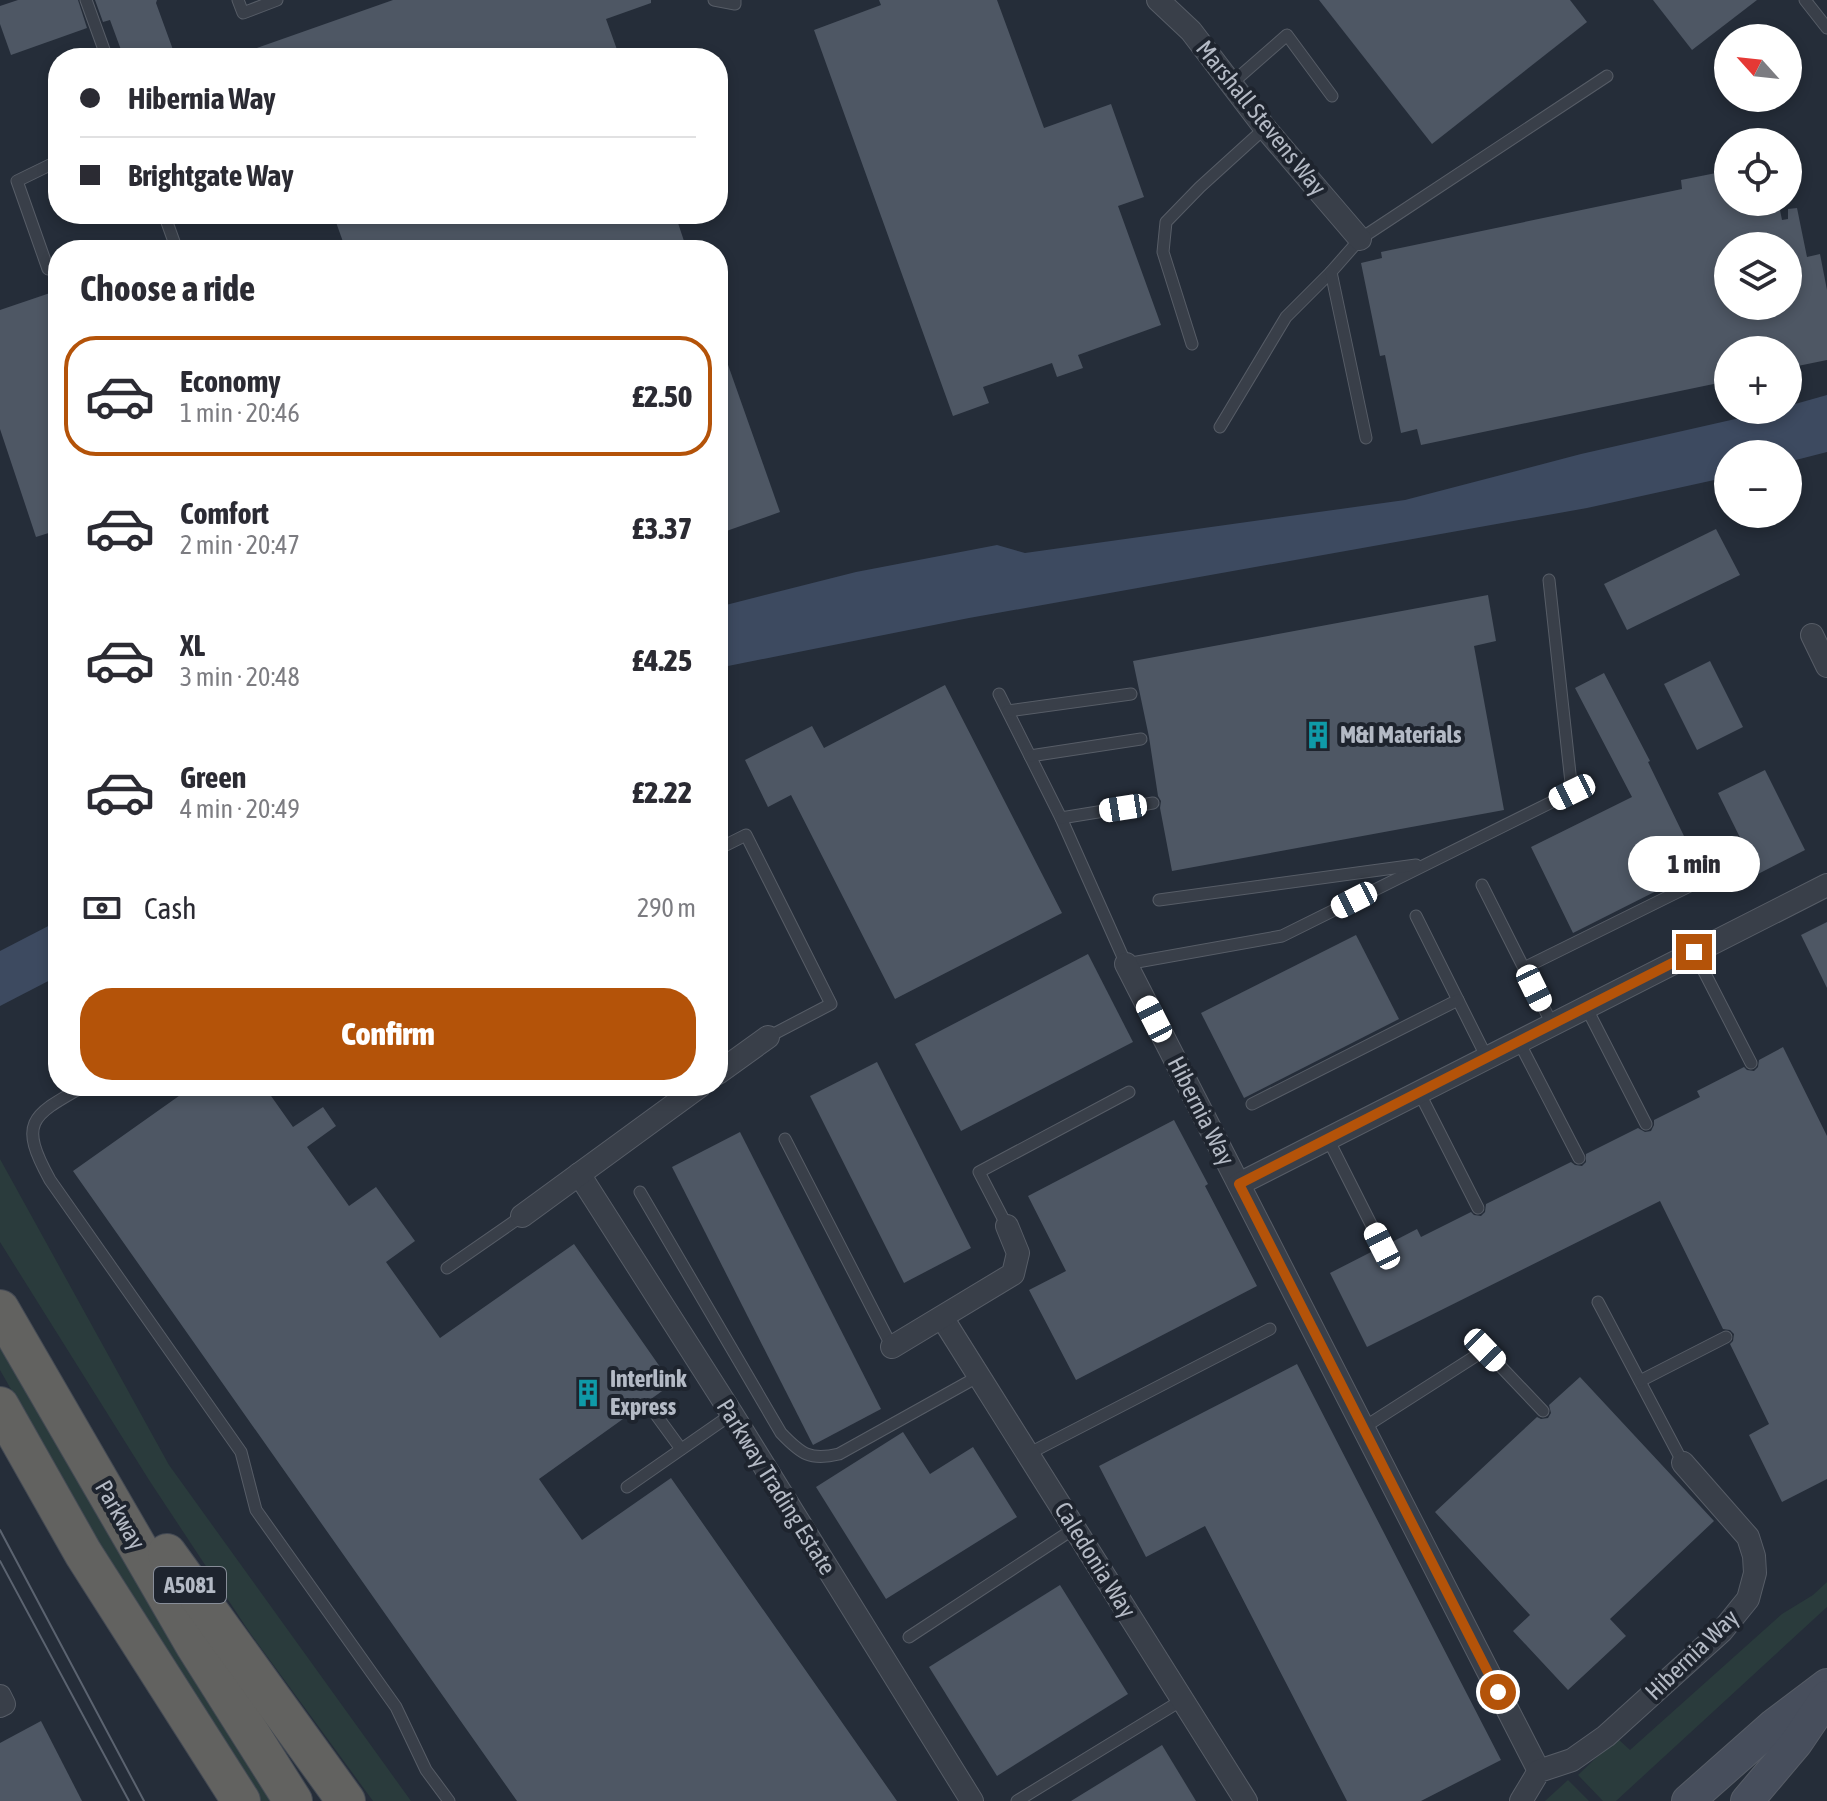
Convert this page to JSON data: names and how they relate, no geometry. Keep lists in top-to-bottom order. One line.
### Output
{"streets":{"highway":["Parkway","A5081"],"street":["Marshall Stevens Way","Hibernia Way","Parkway Trading Estate","Caledonia Way"]},"crossings":[["Parkway","A5081"]],"places":{"building":["M&I Materials","Interlink Express"]},"north":"top left","page":{"map_buttons":["+","−"],"banner":["Hibernia Way","Brightgate Way"],"heading":"Choose a ride","list":[{"name":"Economy","note":"1 min · 20:46","value":"£2.50"},{"name":"Comfort","note":"2 min · 20:47","value":"£3.37"},{"name":"XL","note":"3 min · 20:48","value":"£4.25"},{"name":"Green","note":"4 min · 20:49","value":"£2.22"}],"bubble":"1 min","pay":["Cash","290 m"],"buttons":"Confirm"}}
